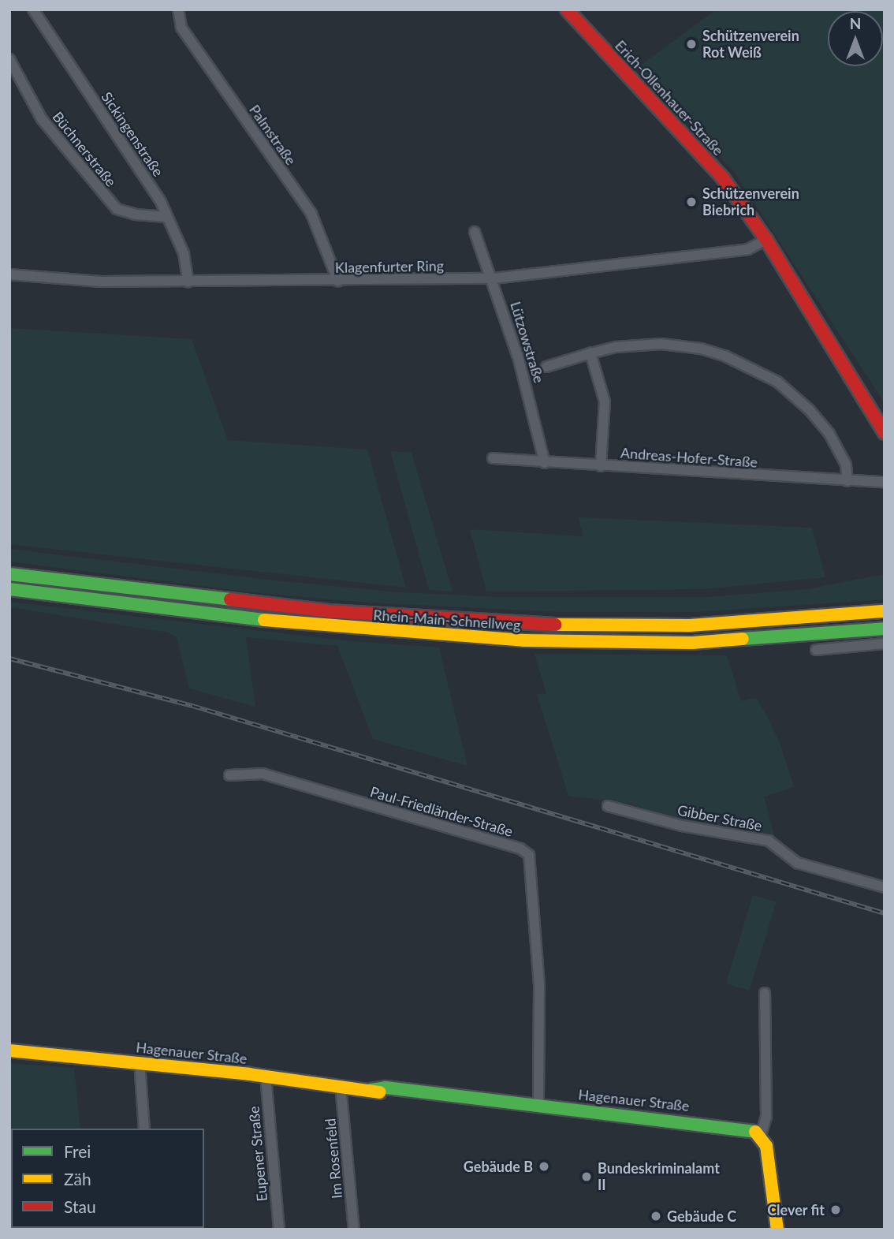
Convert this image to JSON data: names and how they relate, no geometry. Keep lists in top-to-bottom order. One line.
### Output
{"streets":{"main road":["Erich-Ollenhauer-Straße","Rhein-Main-Schnellweg","Hagenauer Straße"],"street":["Sickingenstraße","Palmstraße","Büchnerstraße","Klagenfurter Ring","Lützowstraße","Andreas-Hofer-Straße","Paul-Friedländer-Straße","Gibber Straße","Eupener Straße","Im Rosenfeld"]},"crossings":[["Erich-Ollenhauer-Straße","Klagenfurter Ring"],["Sickingenstraße","Büchnerstraße"],["Sickingenstraße","Klagenfurter Ring"],["Palmstraße","Klagenfurter Ring"],["Klagenfurter Ring","Lützowstraße"],["Lützowstraße","Andreas-Hofer-Straße"],["Paul-Friedländer-Straße","Hagenauer Straße"],["Hagenauer Straße","Eupener Straße"],["Hagenauer Straße","Im Rosenfeld"]],"places":["Schützenverein Rot Weiß","Schützenverein Biebrich","Gebäude B","Bundeskriminalamt II","Clever fit","Gebäude C"],"legend":["Frei","Zäh","Stau"],"north":"top"}
